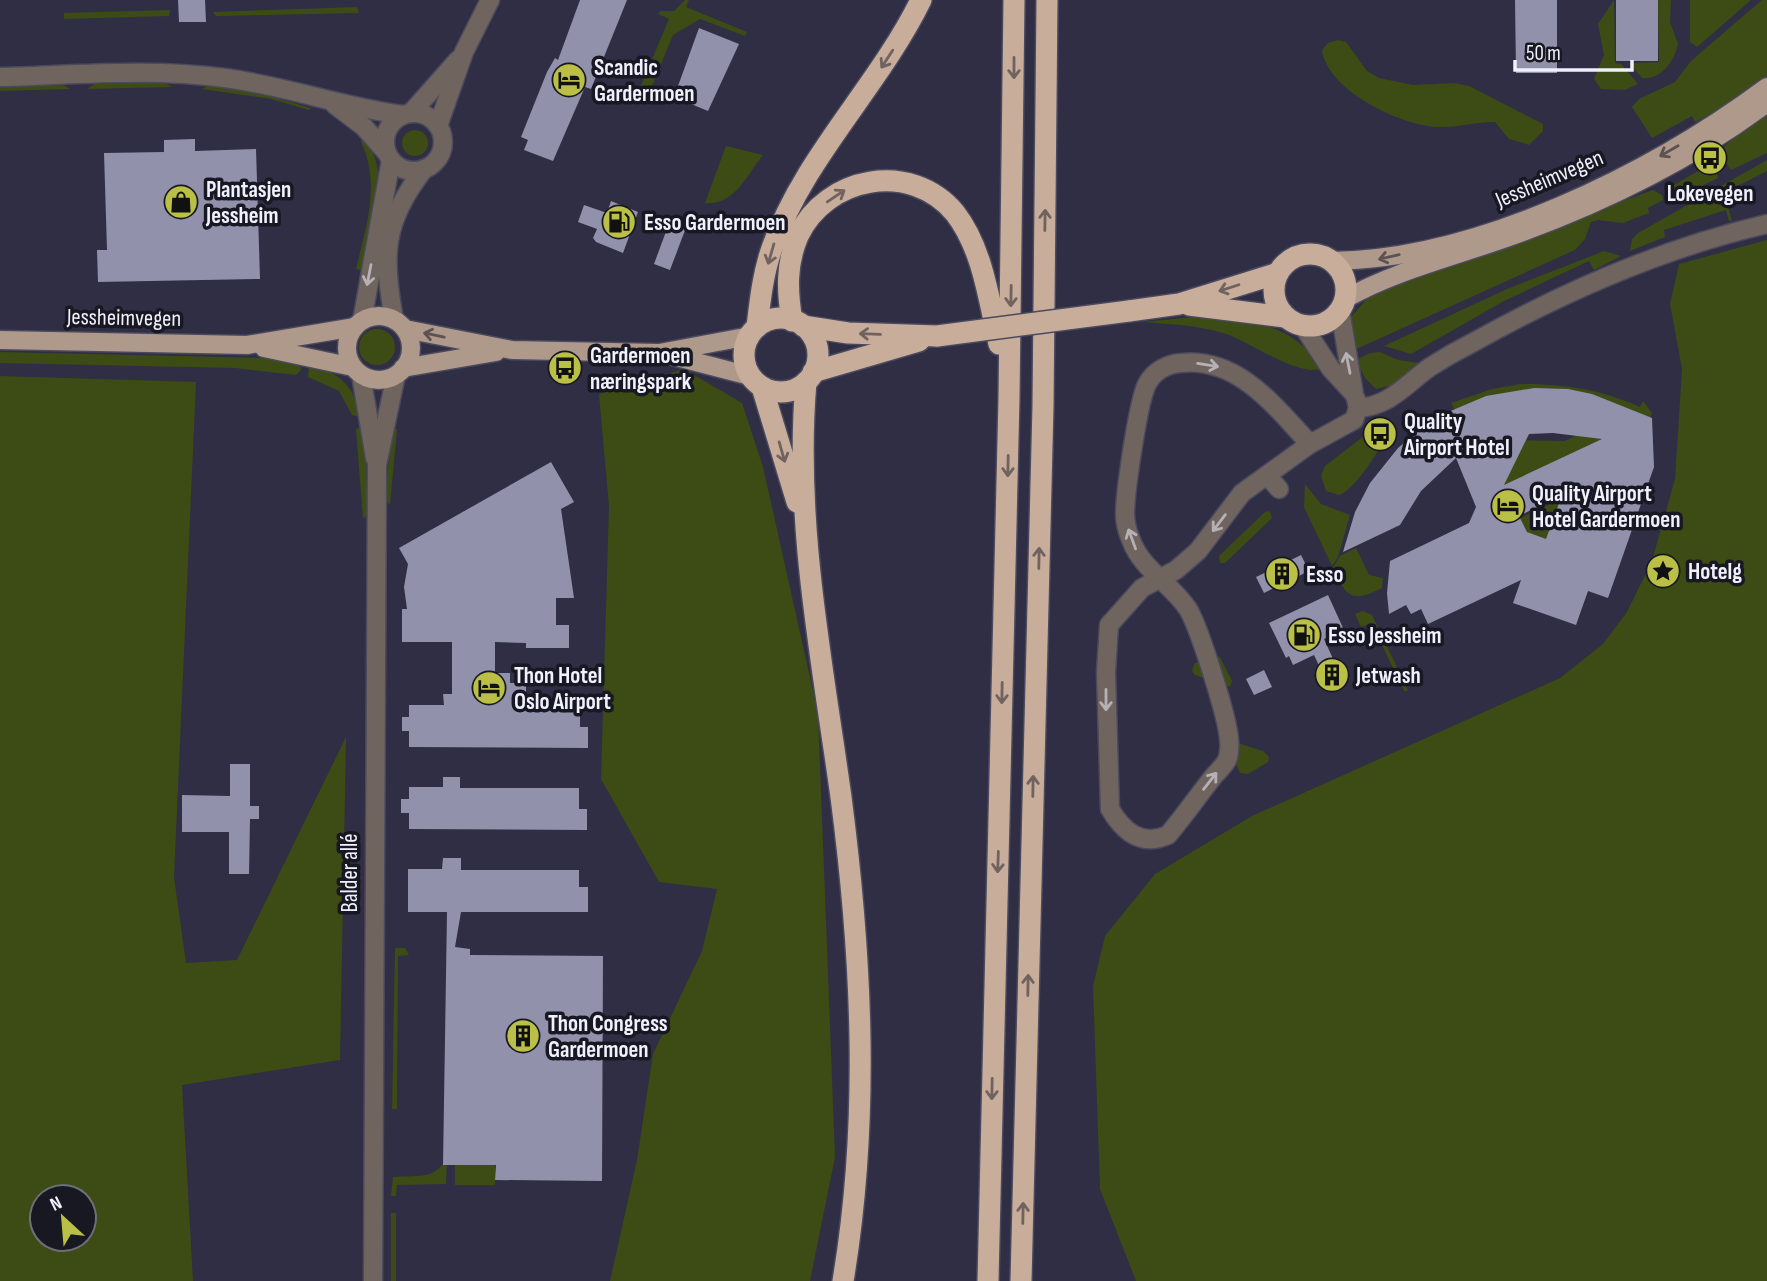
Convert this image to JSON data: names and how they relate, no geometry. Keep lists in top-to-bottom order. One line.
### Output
{"streets":{"main road":["Jessheimvegen"],"street":["Balder allé"]},"crossings":[["Jessheimvegen","Balder allé"]],"places":{"hotel":["Scandic Gardermoen","Quality Airport Hotel Gardermoen","Thon Hotel Oslo Airport"],"bus stop":["Lokevegen","Gardermoen næringspark","Quality Airport Hotel"],"shop":["Plantasjen Jessheim"],"fuel station":["Esso Gardermoen","Esso Jessheim"],"place":["Hotelg"],"building":["Esso","Jetwash","Thon Congress Gardermoen"]},"scale_bar":"50 m","north":"top left"}
